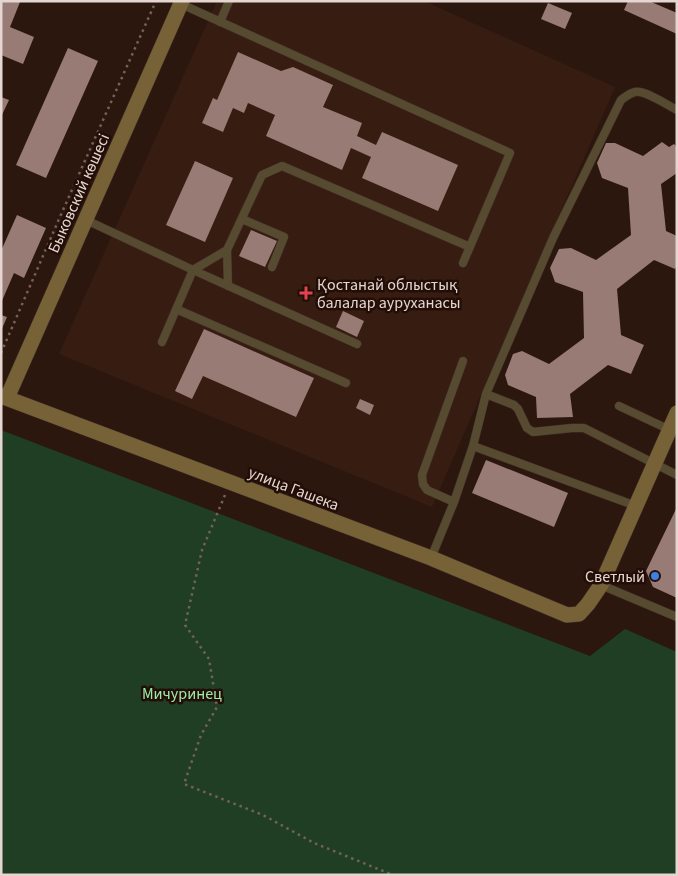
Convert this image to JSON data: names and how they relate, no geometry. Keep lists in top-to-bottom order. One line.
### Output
{"streets":{"main road":["Быковский көшесі","улица Гашека"]},"crossings":[["Быковский көшесі","улица Гашека"]],"parks":["Мичуринец"],"places":{"health":["Қостанай облыстық балалар ауруханасы"],"other":["Светлый"]}}
